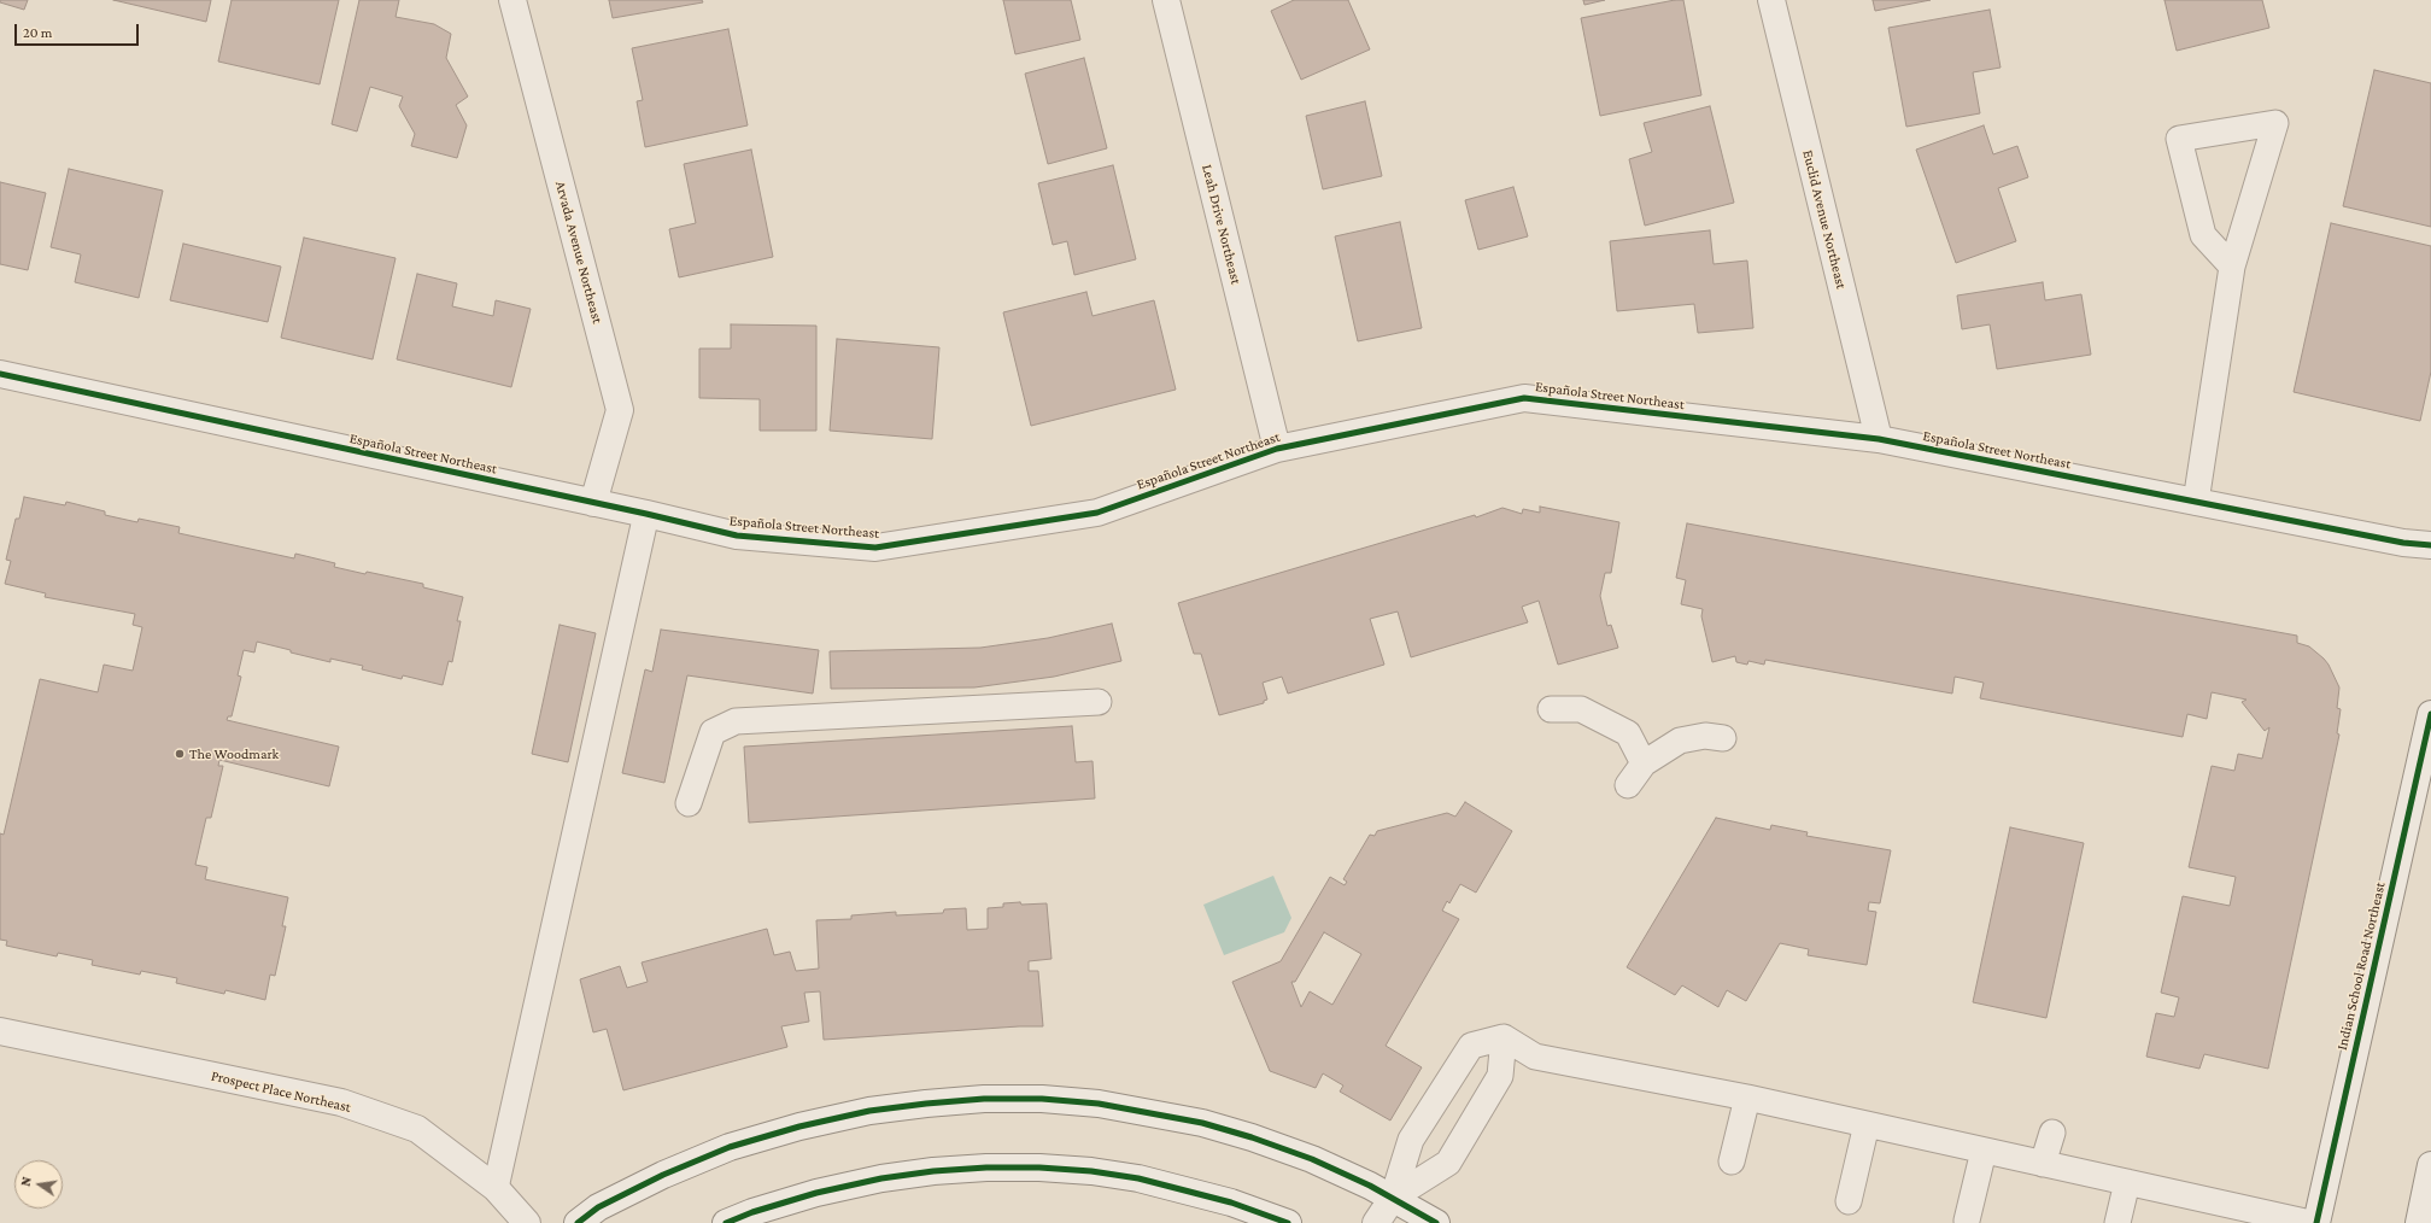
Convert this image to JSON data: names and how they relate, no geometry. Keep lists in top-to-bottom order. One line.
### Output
{"streets":{"street":["Euclid Avenue Northeast","Leah Drive Northeast","Arvada Avenue Northeast","Española Street Northeast","Indian School Road Northeast","Prospect Place Northeast"]},"crossings":[["Euclid Avenue Northeast","Española Street Northeast"],["Leah Drive Northeast","Española Street Northeast"],["Arvada Avenue Northeast","Española Street Northeast"]],"places":["The Woodmark"],"scale_bar":"20 m","north":"left"}
